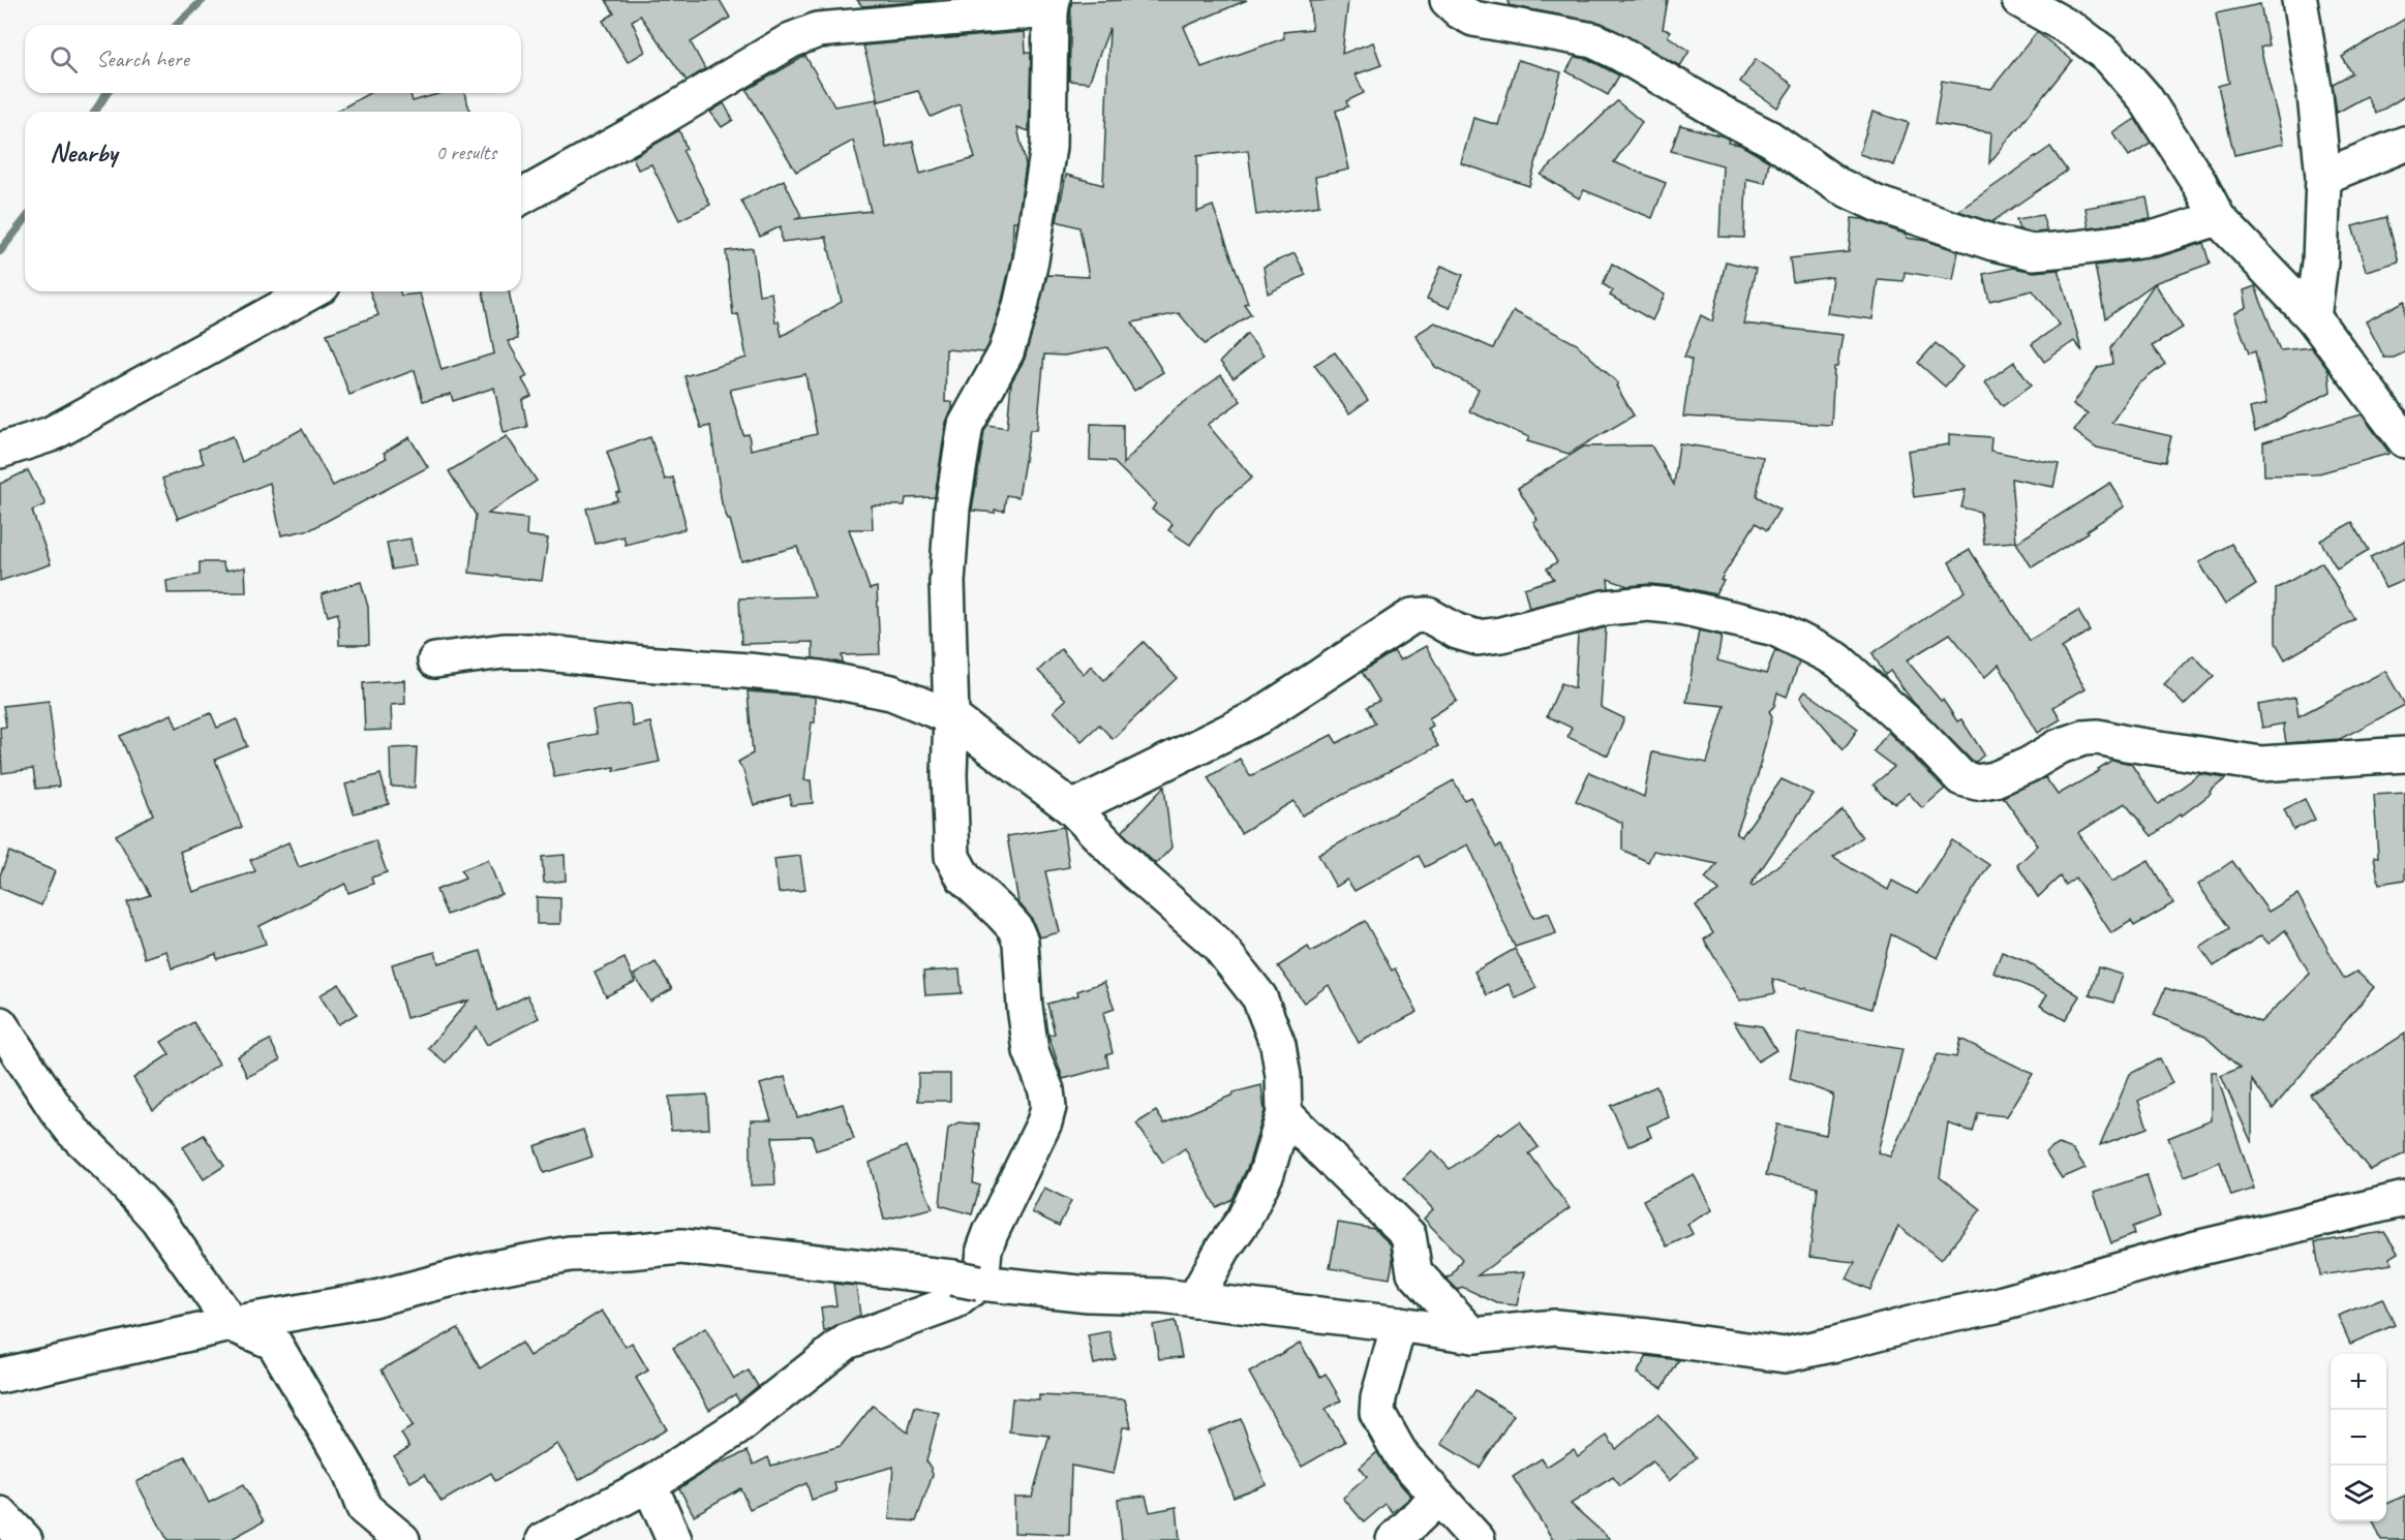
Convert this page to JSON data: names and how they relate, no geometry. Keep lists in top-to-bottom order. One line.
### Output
{"page":{"search":"Search here","heading":["Nearby","0 results"],"map_buttons":["+","−"]}}
